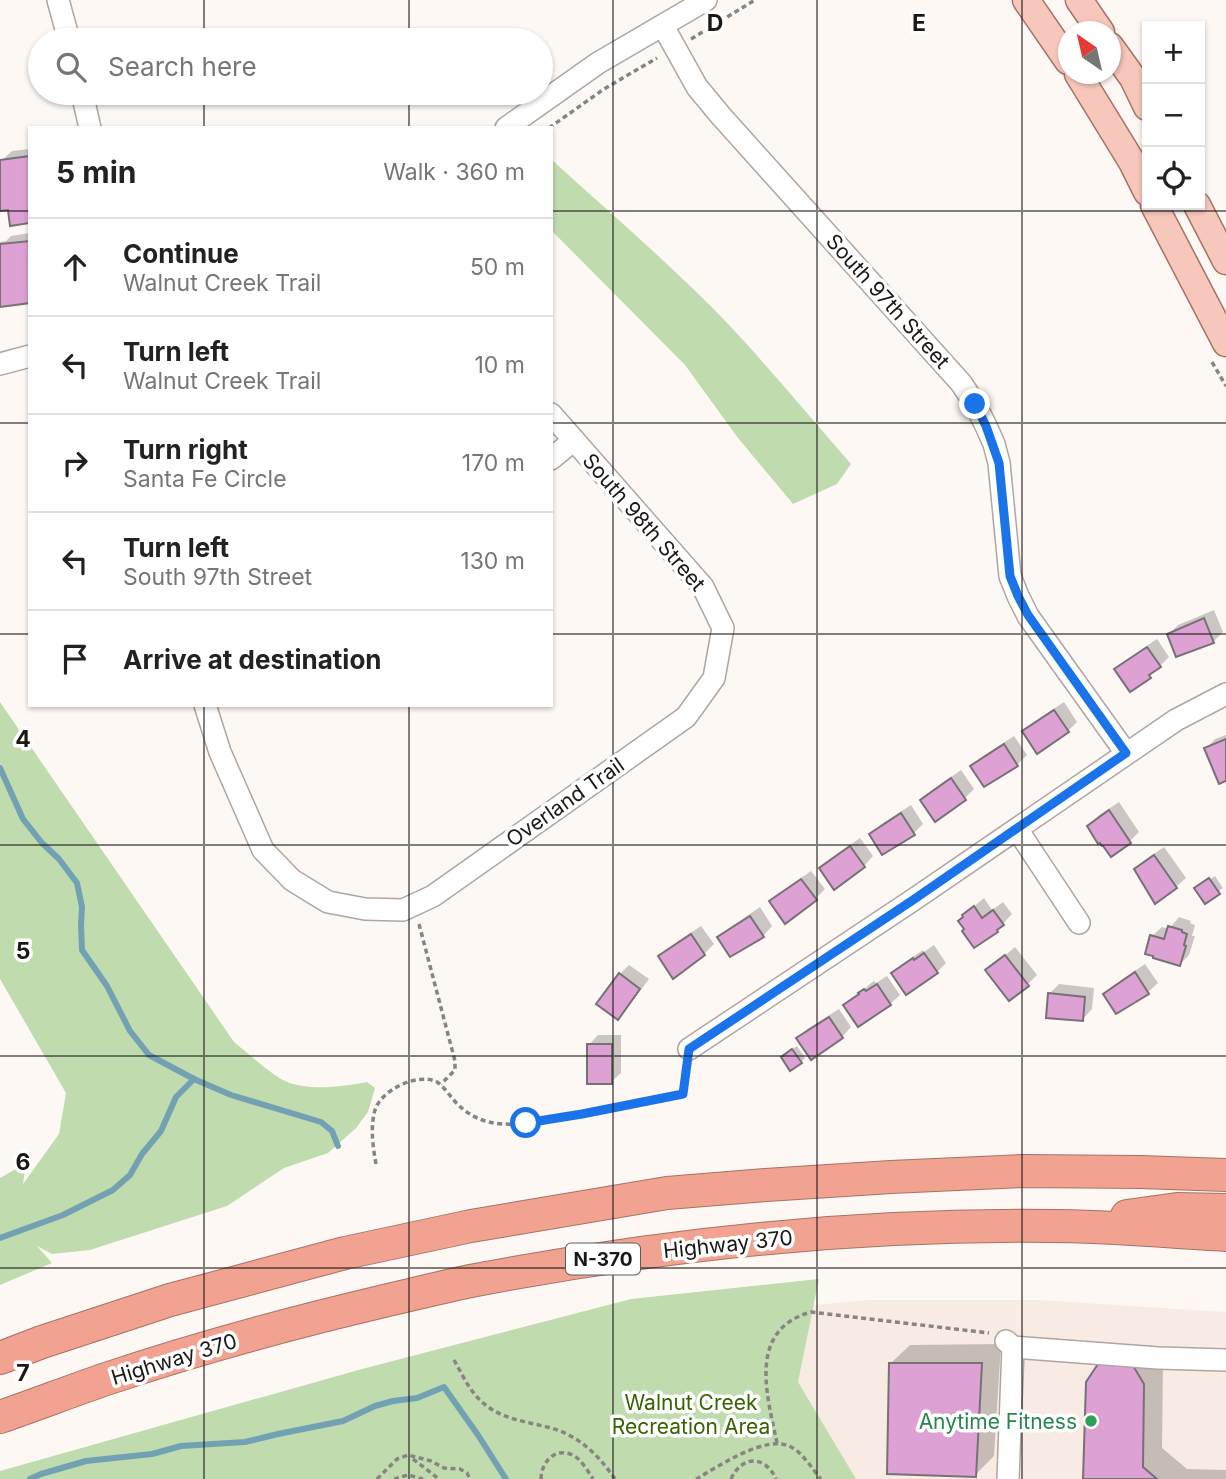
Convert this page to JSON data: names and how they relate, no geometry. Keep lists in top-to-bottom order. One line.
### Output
{"streets":{"highway":["Highway 370","N-370"],"street":["South 97th Street","South 98th Street","Overland Trail"]},"crossings":[["South 98th Street","Overland Trail"]],"parks":["Walnut Creek Recreation Area"],"places":["Anytime Fitness"],"north":"top left","page":{"map_buttons":["+","−"],"search":"Search here","heading":["5 min","Walk · 360 m"],"list":[["Continue","Walnut Creek Trail","50 m"],["Turn left","Walnut Creek Trail","10 m"],["Turn right","Santa Fe Circle","170 m"],["Turn left","South 97th Street","130 m"],"Arrive at destination"]},"grid":{"columns":["D","E"],"rows":["4","5","6","7"]}}
